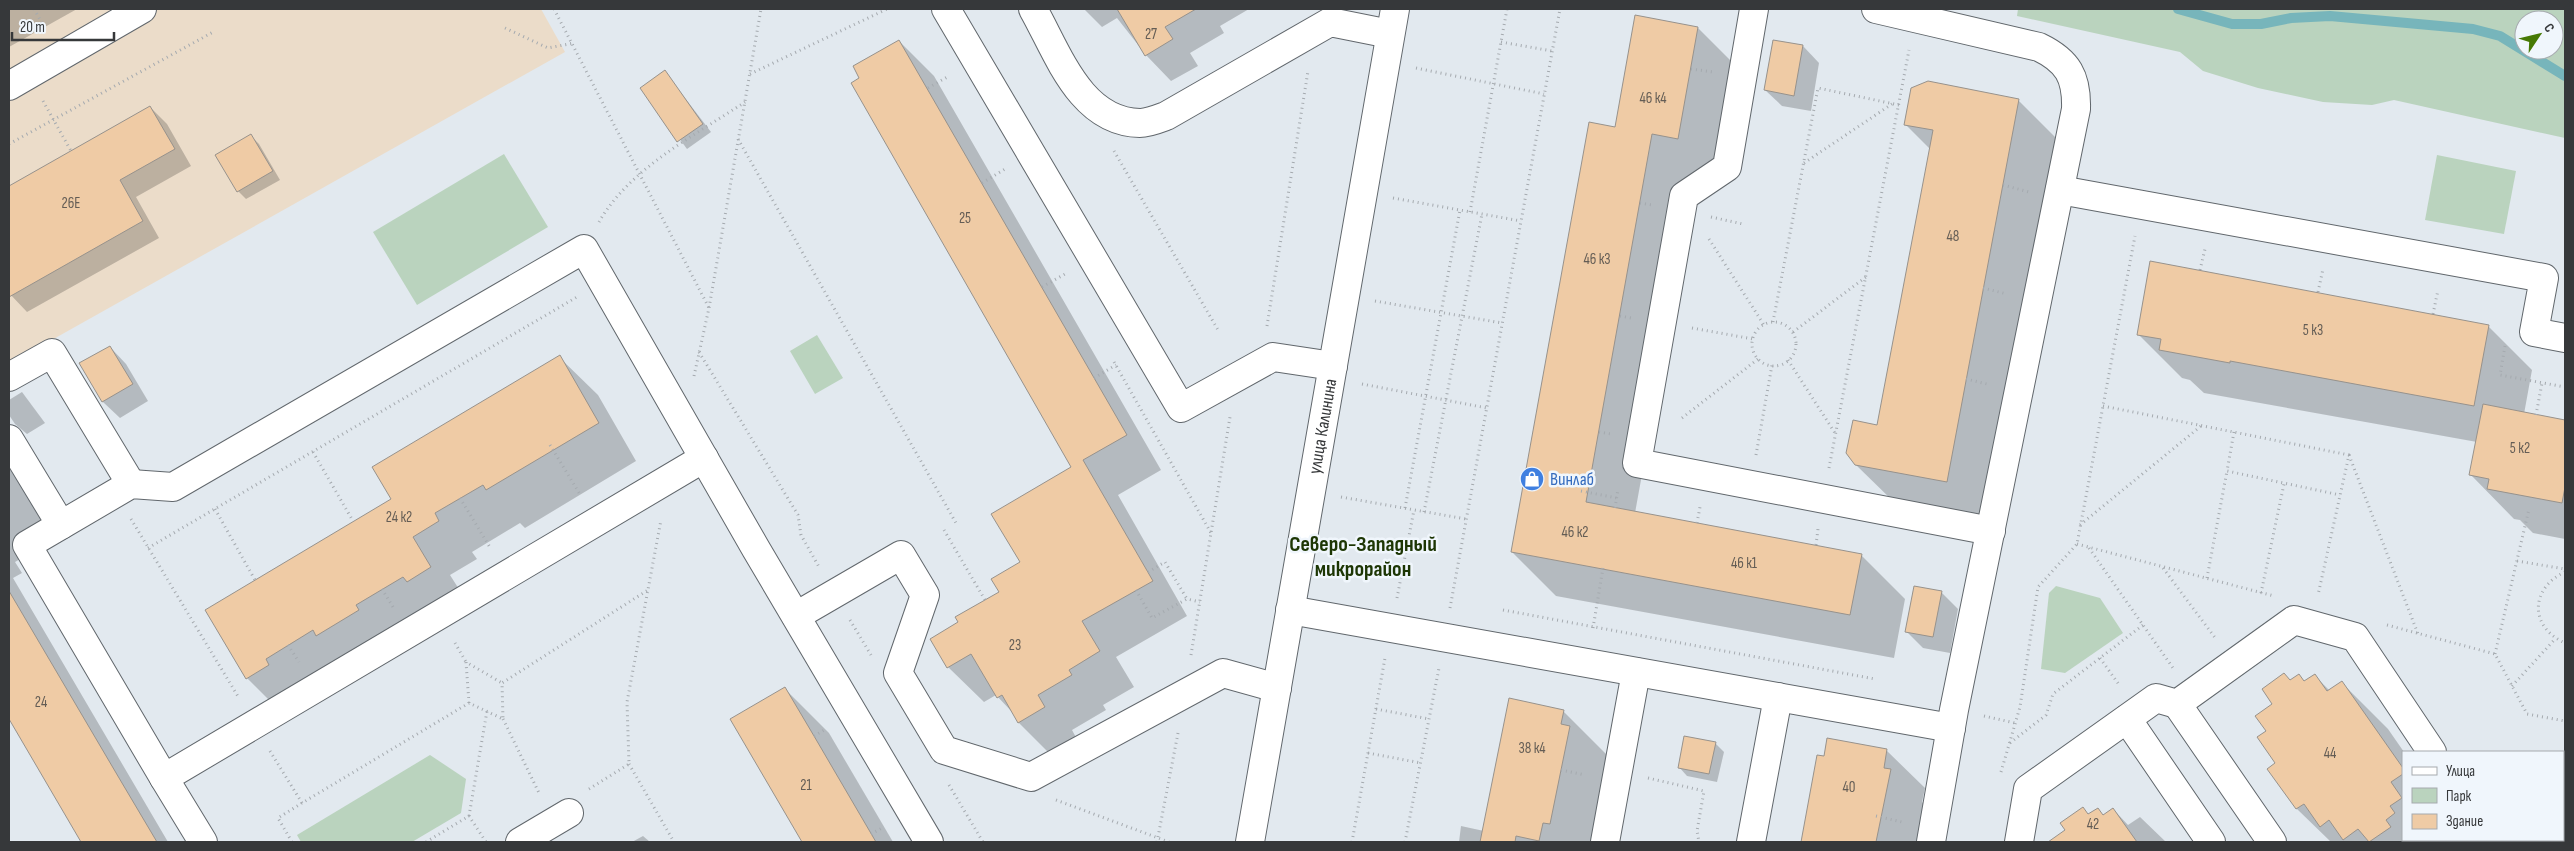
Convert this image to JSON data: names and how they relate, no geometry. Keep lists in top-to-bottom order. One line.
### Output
{"streets":{"street":["улица Калинина"]},"districts":["Северо-Западный микрорайон"],"places":{"shop":["Винлаб"]},"house_numbers":["27","46 к4","26Е","25","48","46 к3","5 к3","5 к2","24 к2","46 к2","46 к1","23","24","38 к4","44","21","40","42"],"legend":["Улица","Парк","Здание"],"scale_bar":"20 m","north":"top right"}
